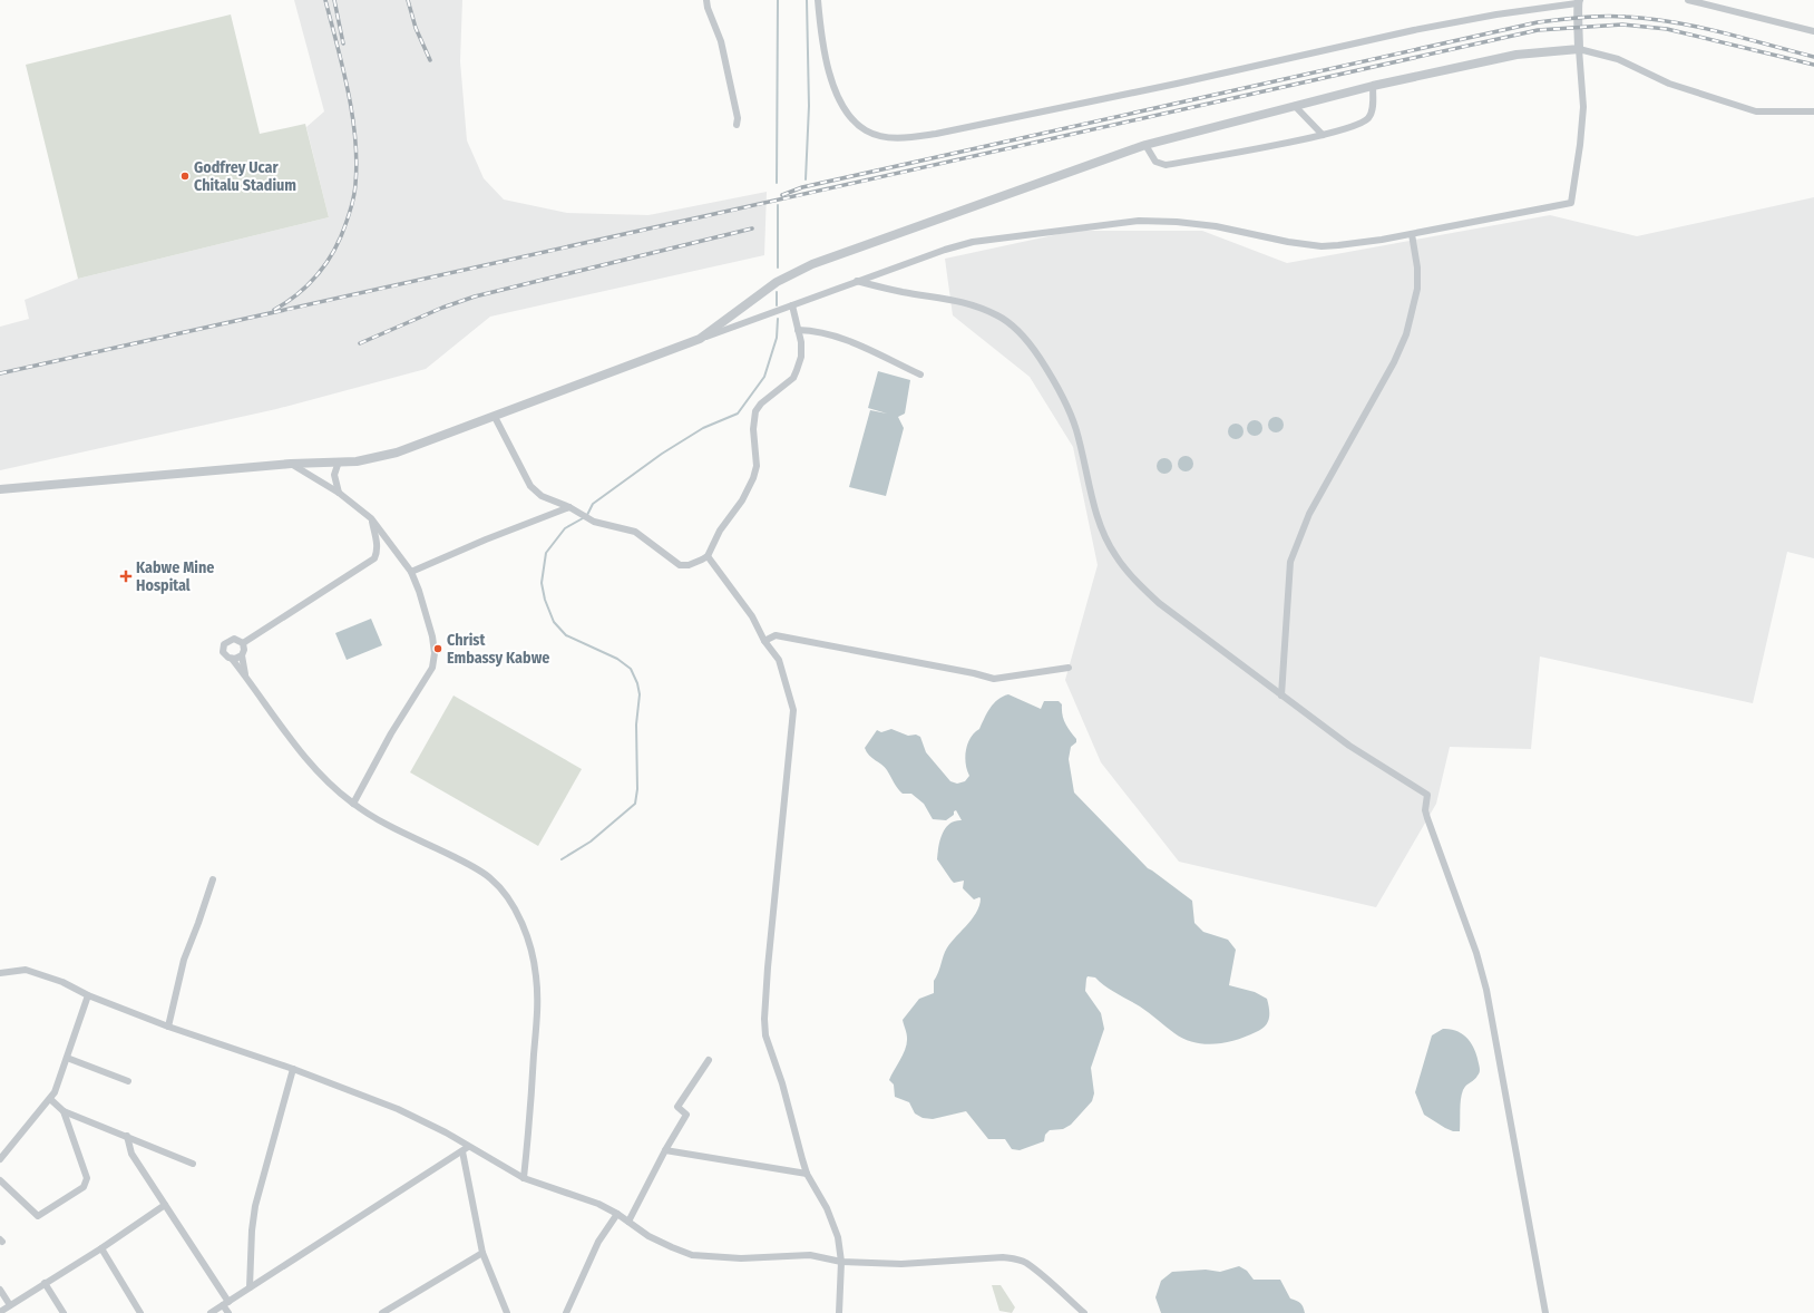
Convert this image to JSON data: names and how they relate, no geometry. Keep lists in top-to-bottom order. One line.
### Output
{"places":{"other":["Godfrey Ucar Chitalu Stadium","Christ Embassy Kabwe"],"health":["Kabwe Mine Hospital"]}}
